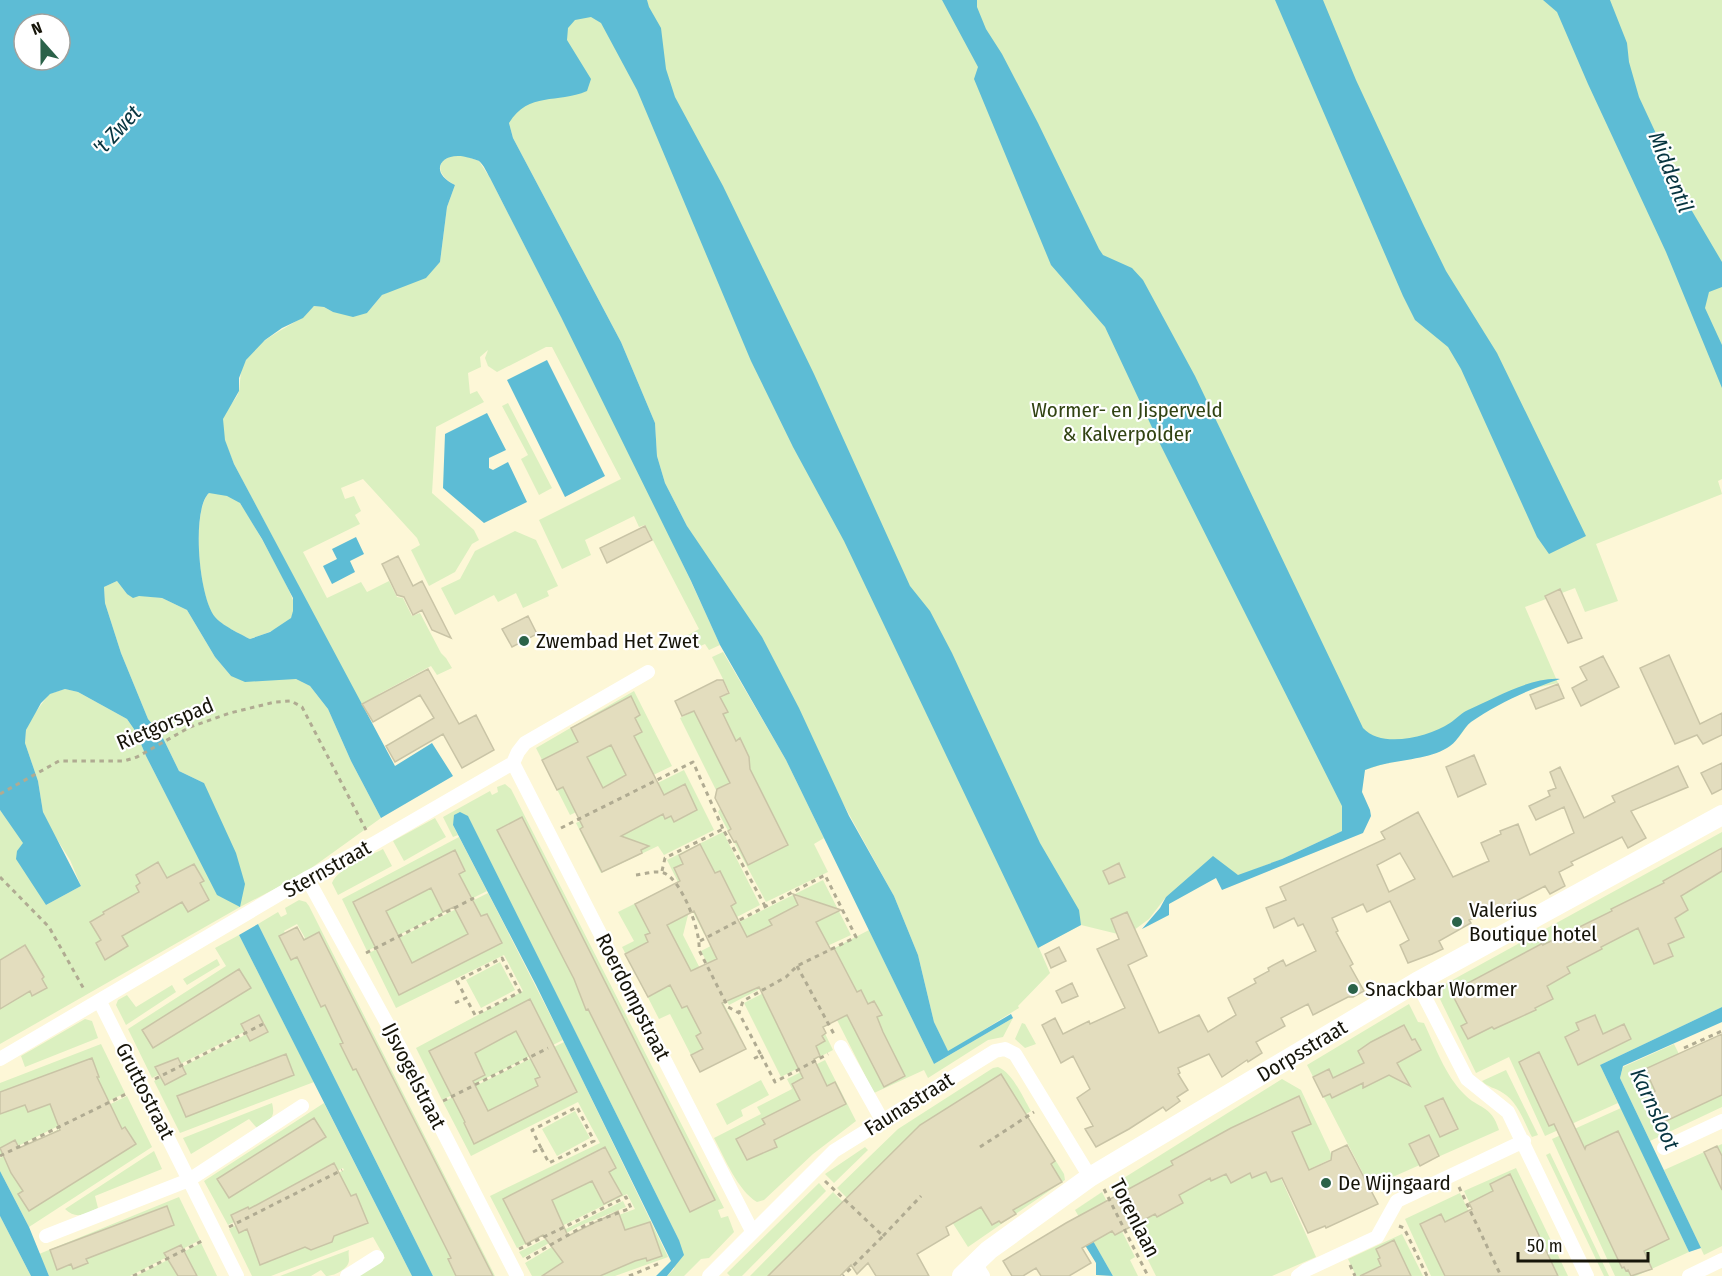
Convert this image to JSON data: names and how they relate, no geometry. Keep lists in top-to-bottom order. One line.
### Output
{"streets":{"street":["Sternstraat","Roerdompstraat","Dorpsstraat","IJsvogelstraat","Gruttostraat","Faunastraat"],"path":["Rietgorspad","Torenlaan"]},"crossings":[["Rietgorspad","Sternstraat"],["Sternstraat","Roerdompstraat"],["Sternstraat","IJsvogelstraat"],["Sternstraat","Gruttostraat"],["Roerdompstraat","Faunastraat"],["Dorpsstraat","Faunastraat"],["Dorpsstraat","Torenlaan"],["Faunastraat","Torenlaan"]],"water":["'t Zwet","Middentil","Karnsloot"],"parks":["Wormer- en Jisperveld & Kalverpolder"],"places":["Zwembad Het Zwet","Valerius Boutique hotel","Snackbar Wormer","De Wijngaard"],"scale_bar":"50 m","north":"top"}
